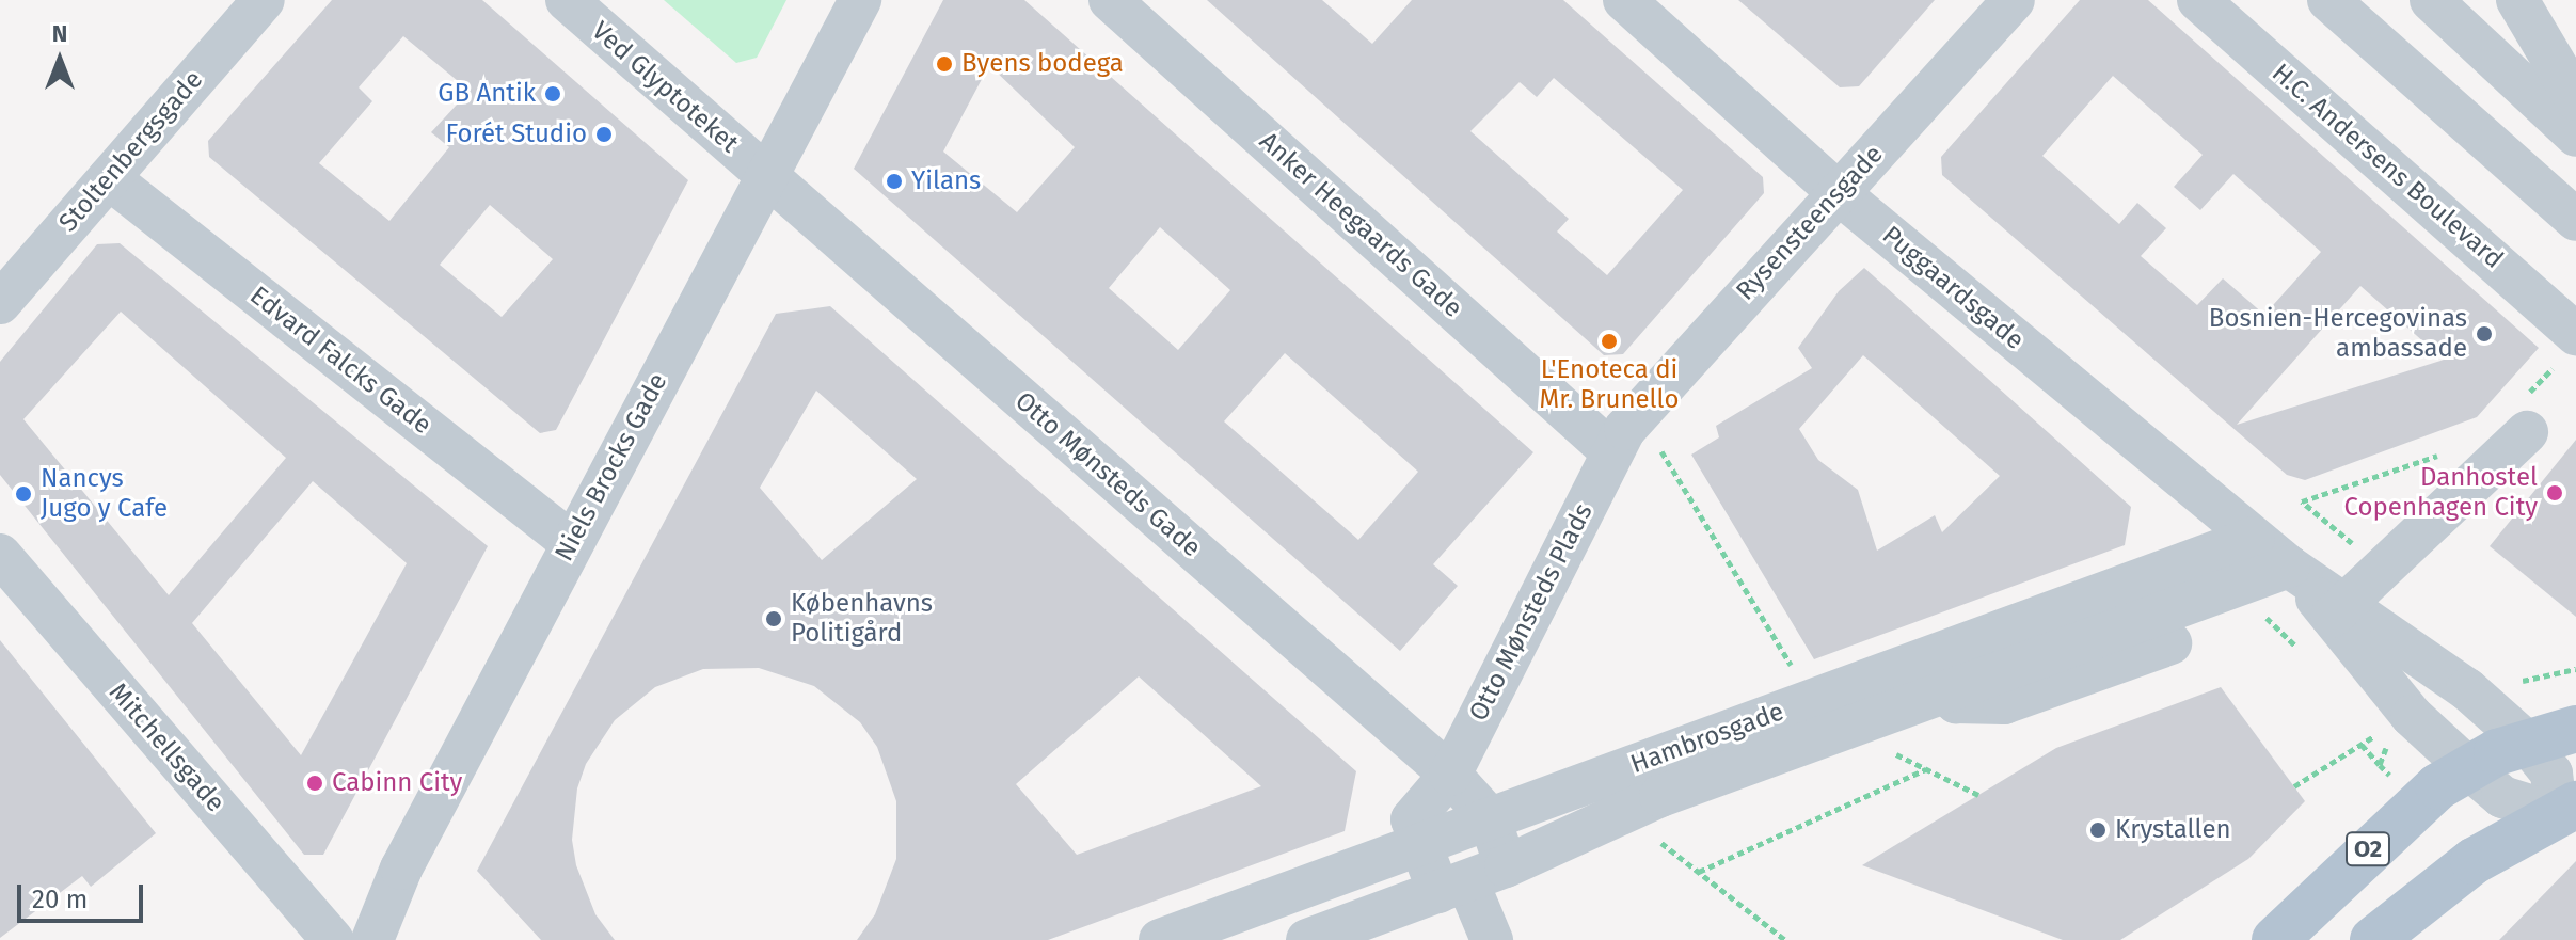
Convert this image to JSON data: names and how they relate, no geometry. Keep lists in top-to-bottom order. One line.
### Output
{"streets":{"main road":["O2"],"street":["Ved Glyptoteket","Stoltenbergsgade","H.C. Andersens Boulevard","Rysensteensgade","Anker Heegaards Gade","Puggaardsgade","Edvard Falcks Gade","Niels Brocks Gade","Otto Mønsteds Gade","Otto Mønsteds Plads","Hambrosgade","Mitchellsgade"]},"crossings":[["Ved Glyptoteket","Niels Brocks Gade"],["Ved Glyptoteket","Otto Mønsteds Gade"],["Stoltenbergsgade","Edvard Falcks Gade"],["Rysensteensgade","Anker Heegaards Gade"],["Rysensteensgade","Puggaardsgade"],["Rysensteensgade","Otto Mønsteds Plads"],["Anker Heegaards Gade","Otto Mønsteds Plads"],["Puggaardsgade","Hambrosgade"],["Puggaardsgade","O2"],["Edvard Falcks Gade","Niels Brocks Gade"],["Niels Brocks Gade","Otto Mønsteds Gade"],["Otto Mønsteds Gade","Otto Mønsteds Plads"],["Otto Mønsteds Plads","Hambrosgade"]],"places":["Byens bodega","GB Antik","Forét Studio","Yilans","Bosnien-Hercegovinas ambassade","L'Enoteca di Mr. Brunello","Danhostel Copenhagen City","Nancys Jugo y Cafe","Københavns Politigård","Cabinn City","Krystallen"],"scale_bar":"20 m","north":"top"}
